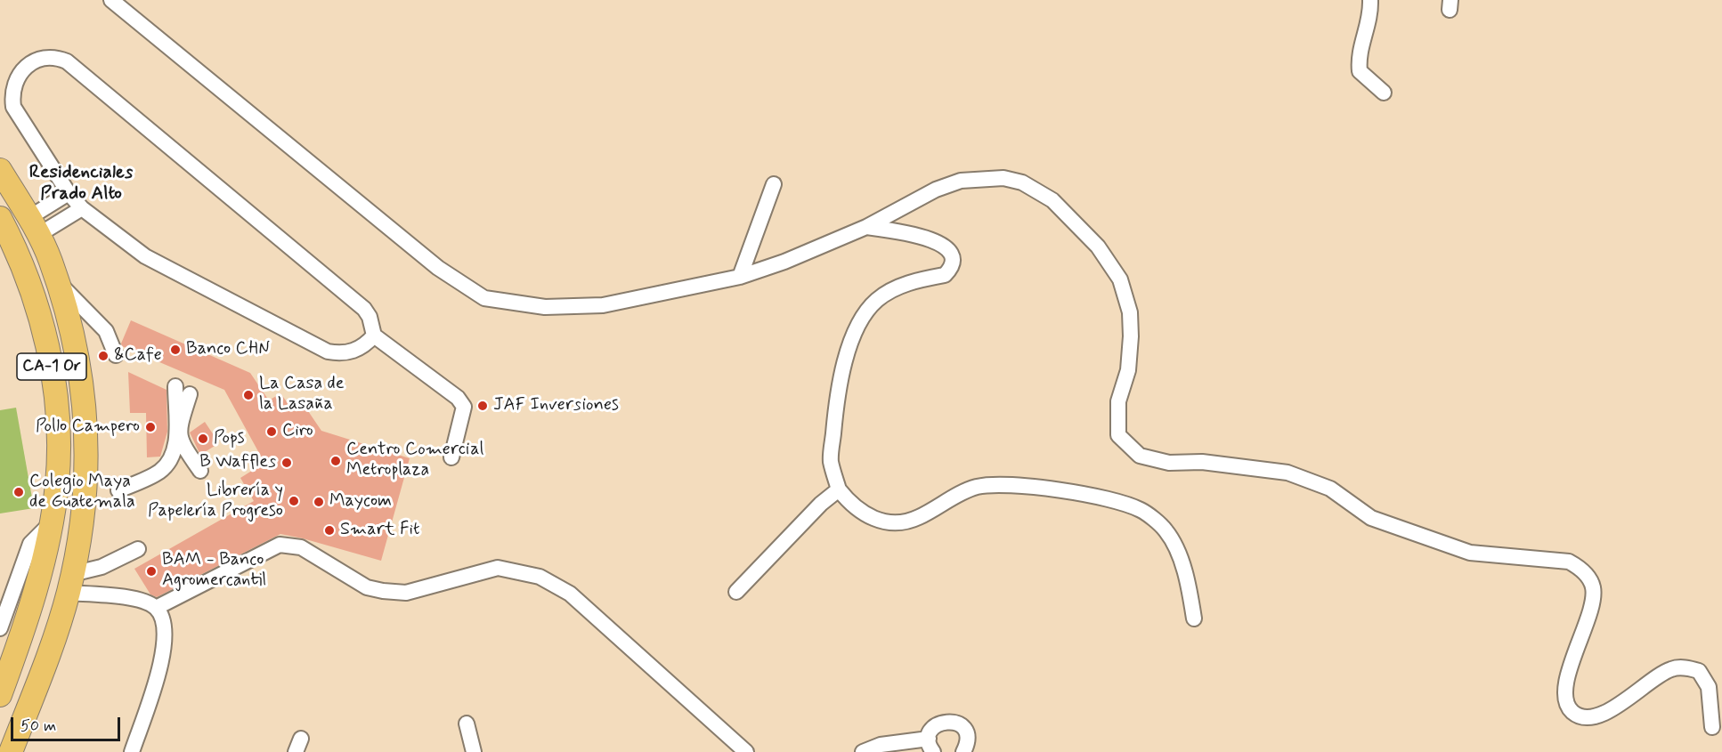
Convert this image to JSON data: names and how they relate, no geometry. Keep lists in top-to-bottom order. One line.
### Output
{"streets":{"highway":["CA-1 Or"]},"districts":["Residenciales Prado Alto"],"places":["Banco CHN","&Cafe","La Casa de la Lasaña","JAF Inversiones","Pollo Campero","Ciro","Pops","Centro Comercial Metroplaza","B Waffles","Colegio Maya de Guatemala","Librería y Papelería Progreso","Maycom","Smart Fit","BAM - Banco Agromercantil"],"scale_bar":"50 m"}
